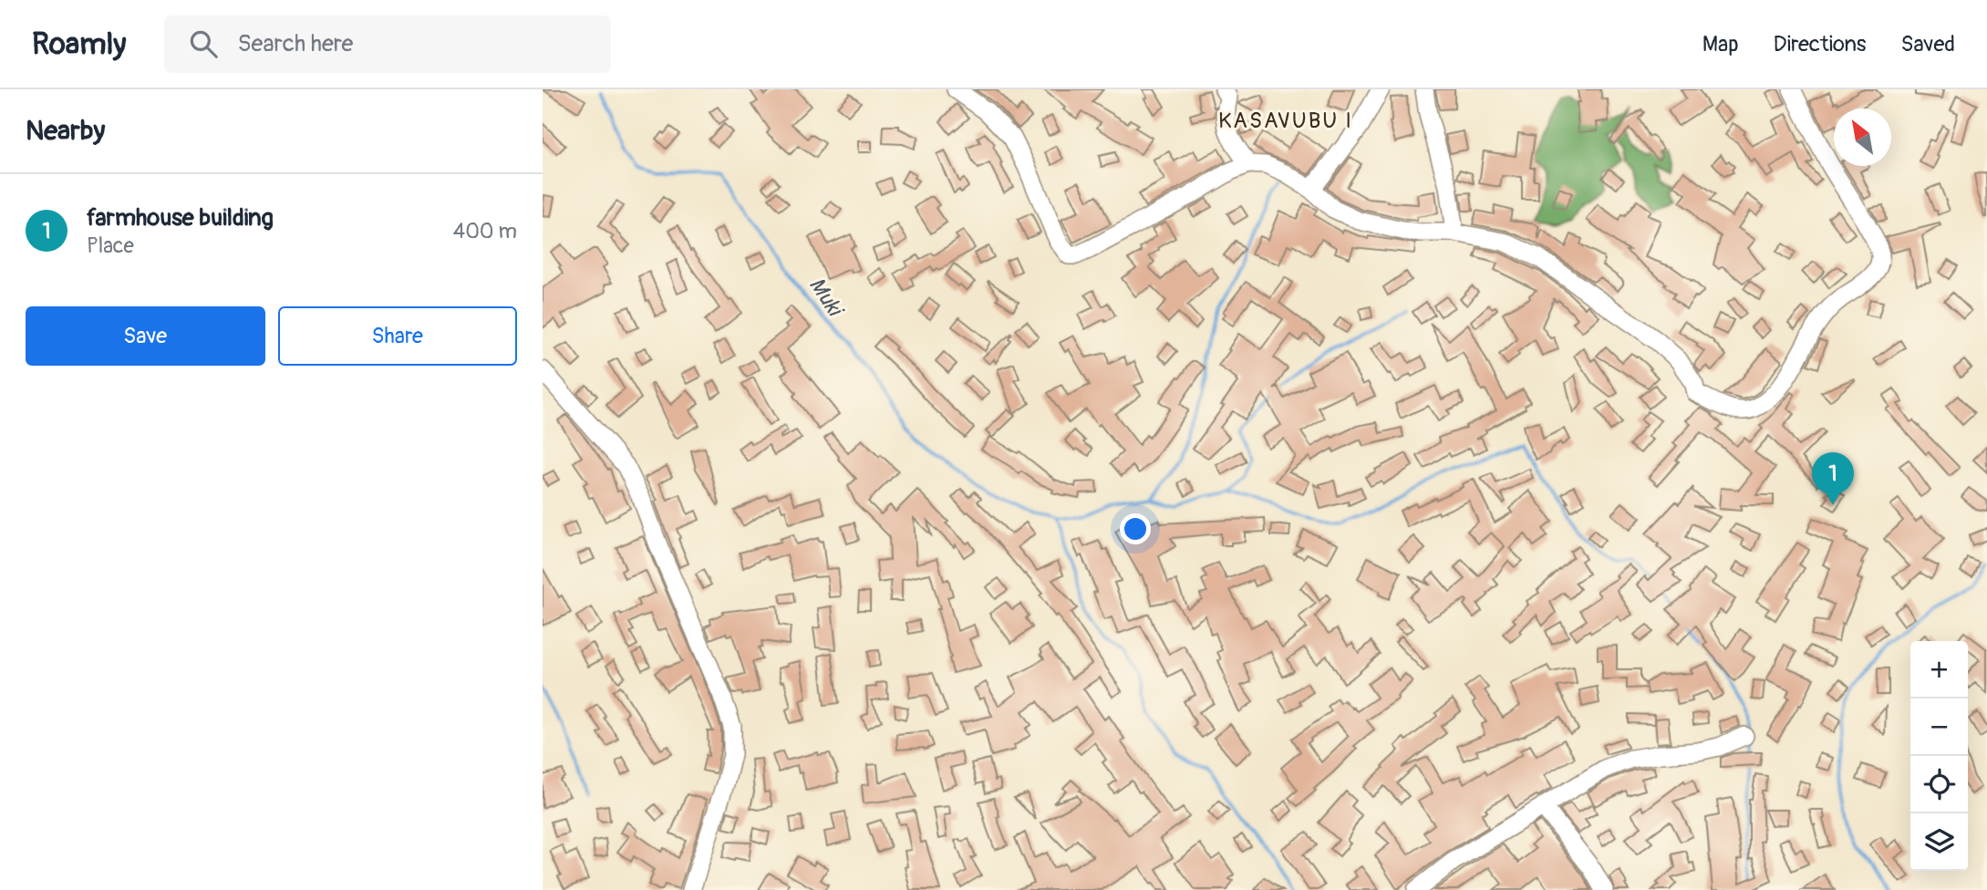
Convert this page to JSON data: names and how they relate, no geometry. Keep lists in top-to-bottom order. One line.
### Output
{"districts":["KASAVUBU I"],"water":["Muki"],"north":"top left","page":{"header":"Roamly","search":"Search here","nav":["Map","Directions","Saved"],"heading":"Nearby","list":[{"mark":"1","name":"farmhouse building","note":"Place","value":"400 m"}],"buttons":["Save","Share"],"pins":"1","map_buttons":["+","−"]}}
